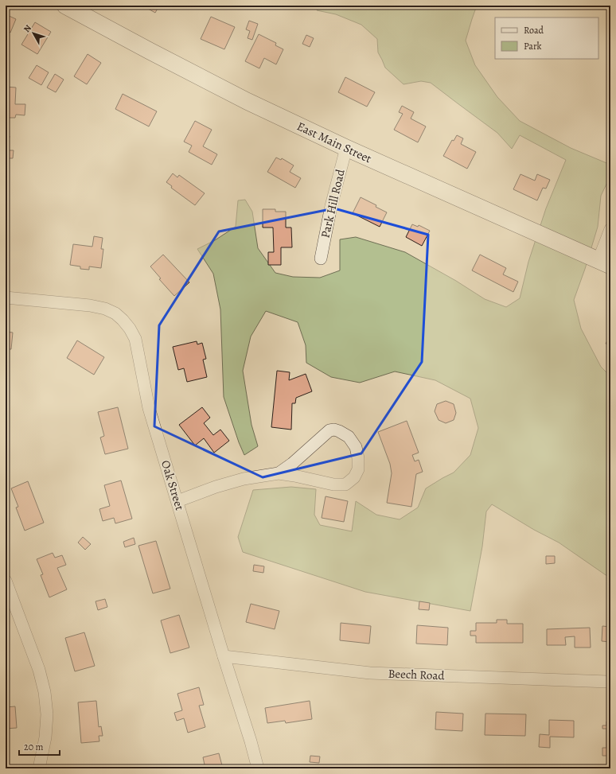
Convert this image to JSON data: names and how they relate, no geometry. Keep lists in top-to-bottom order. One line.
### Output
{"streets":{"main road":["East Main Street"],"street":["Park Hill Road","Oak Street","Beech Road"]},"crossings":[["East Main Street","Park Hill Road"],["Oak Street","Beech Road"]],"legend":["Road","Park"],"scale_bar":"20 m","north":"top left"}
